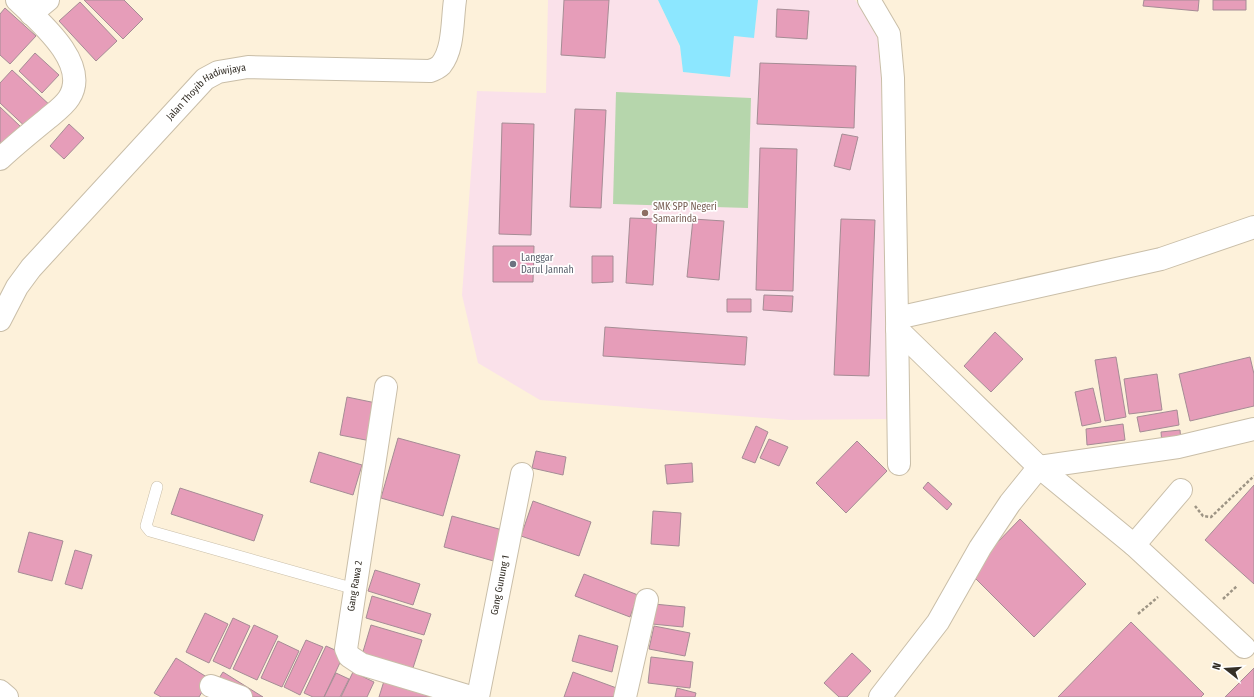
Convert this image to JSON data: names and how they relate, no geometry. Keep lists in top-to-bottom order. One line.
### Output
{"streets":{"street":["Jalan Thoyib Hadiwijaya","Gang Rawa 2","Gang Gunung 1"]},"places":["SMK SPP Negeri Samarinda","Langgar Darul Jannah"],"north":"left"}
